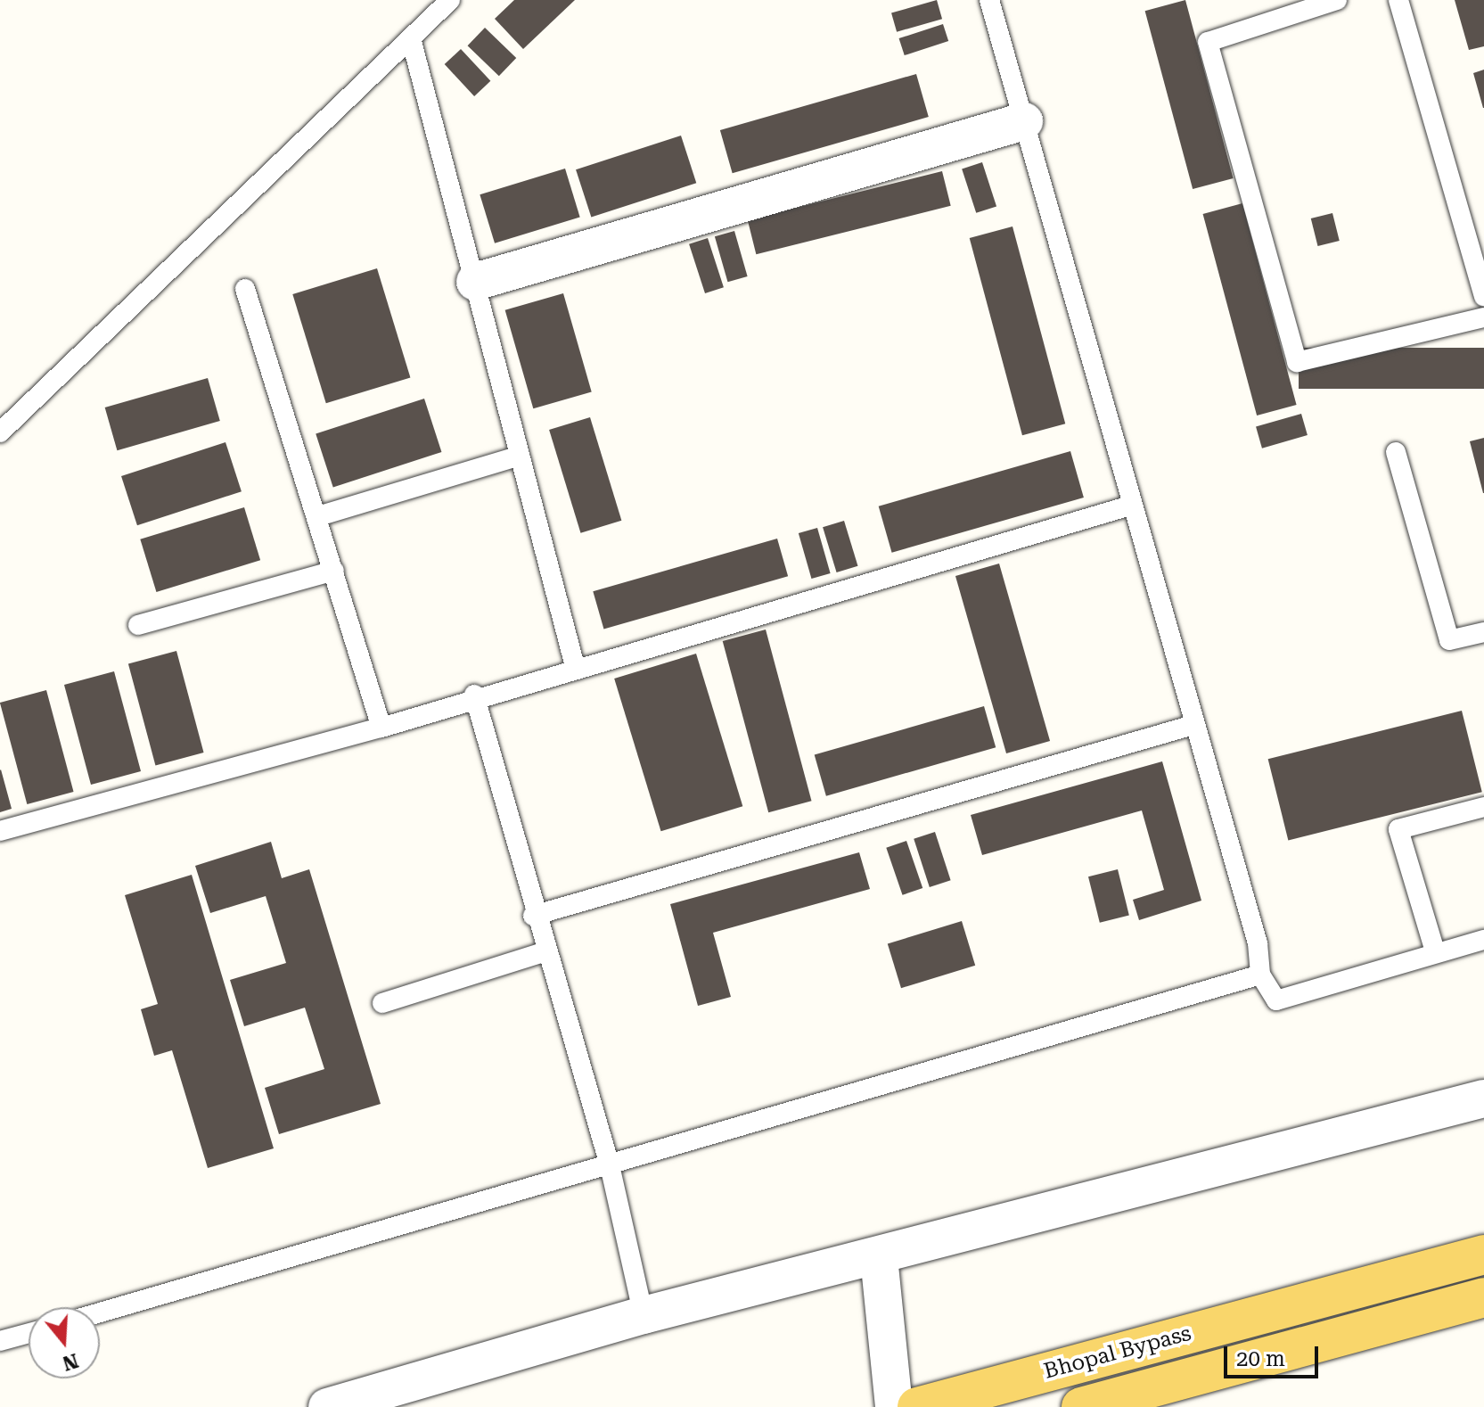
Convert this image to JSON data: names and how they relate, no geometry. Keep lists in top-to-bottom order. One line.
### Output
{"streets":{"main road":["Bhopal Bypass"]},"scale_bar":"20 m","north":"bottom"}
